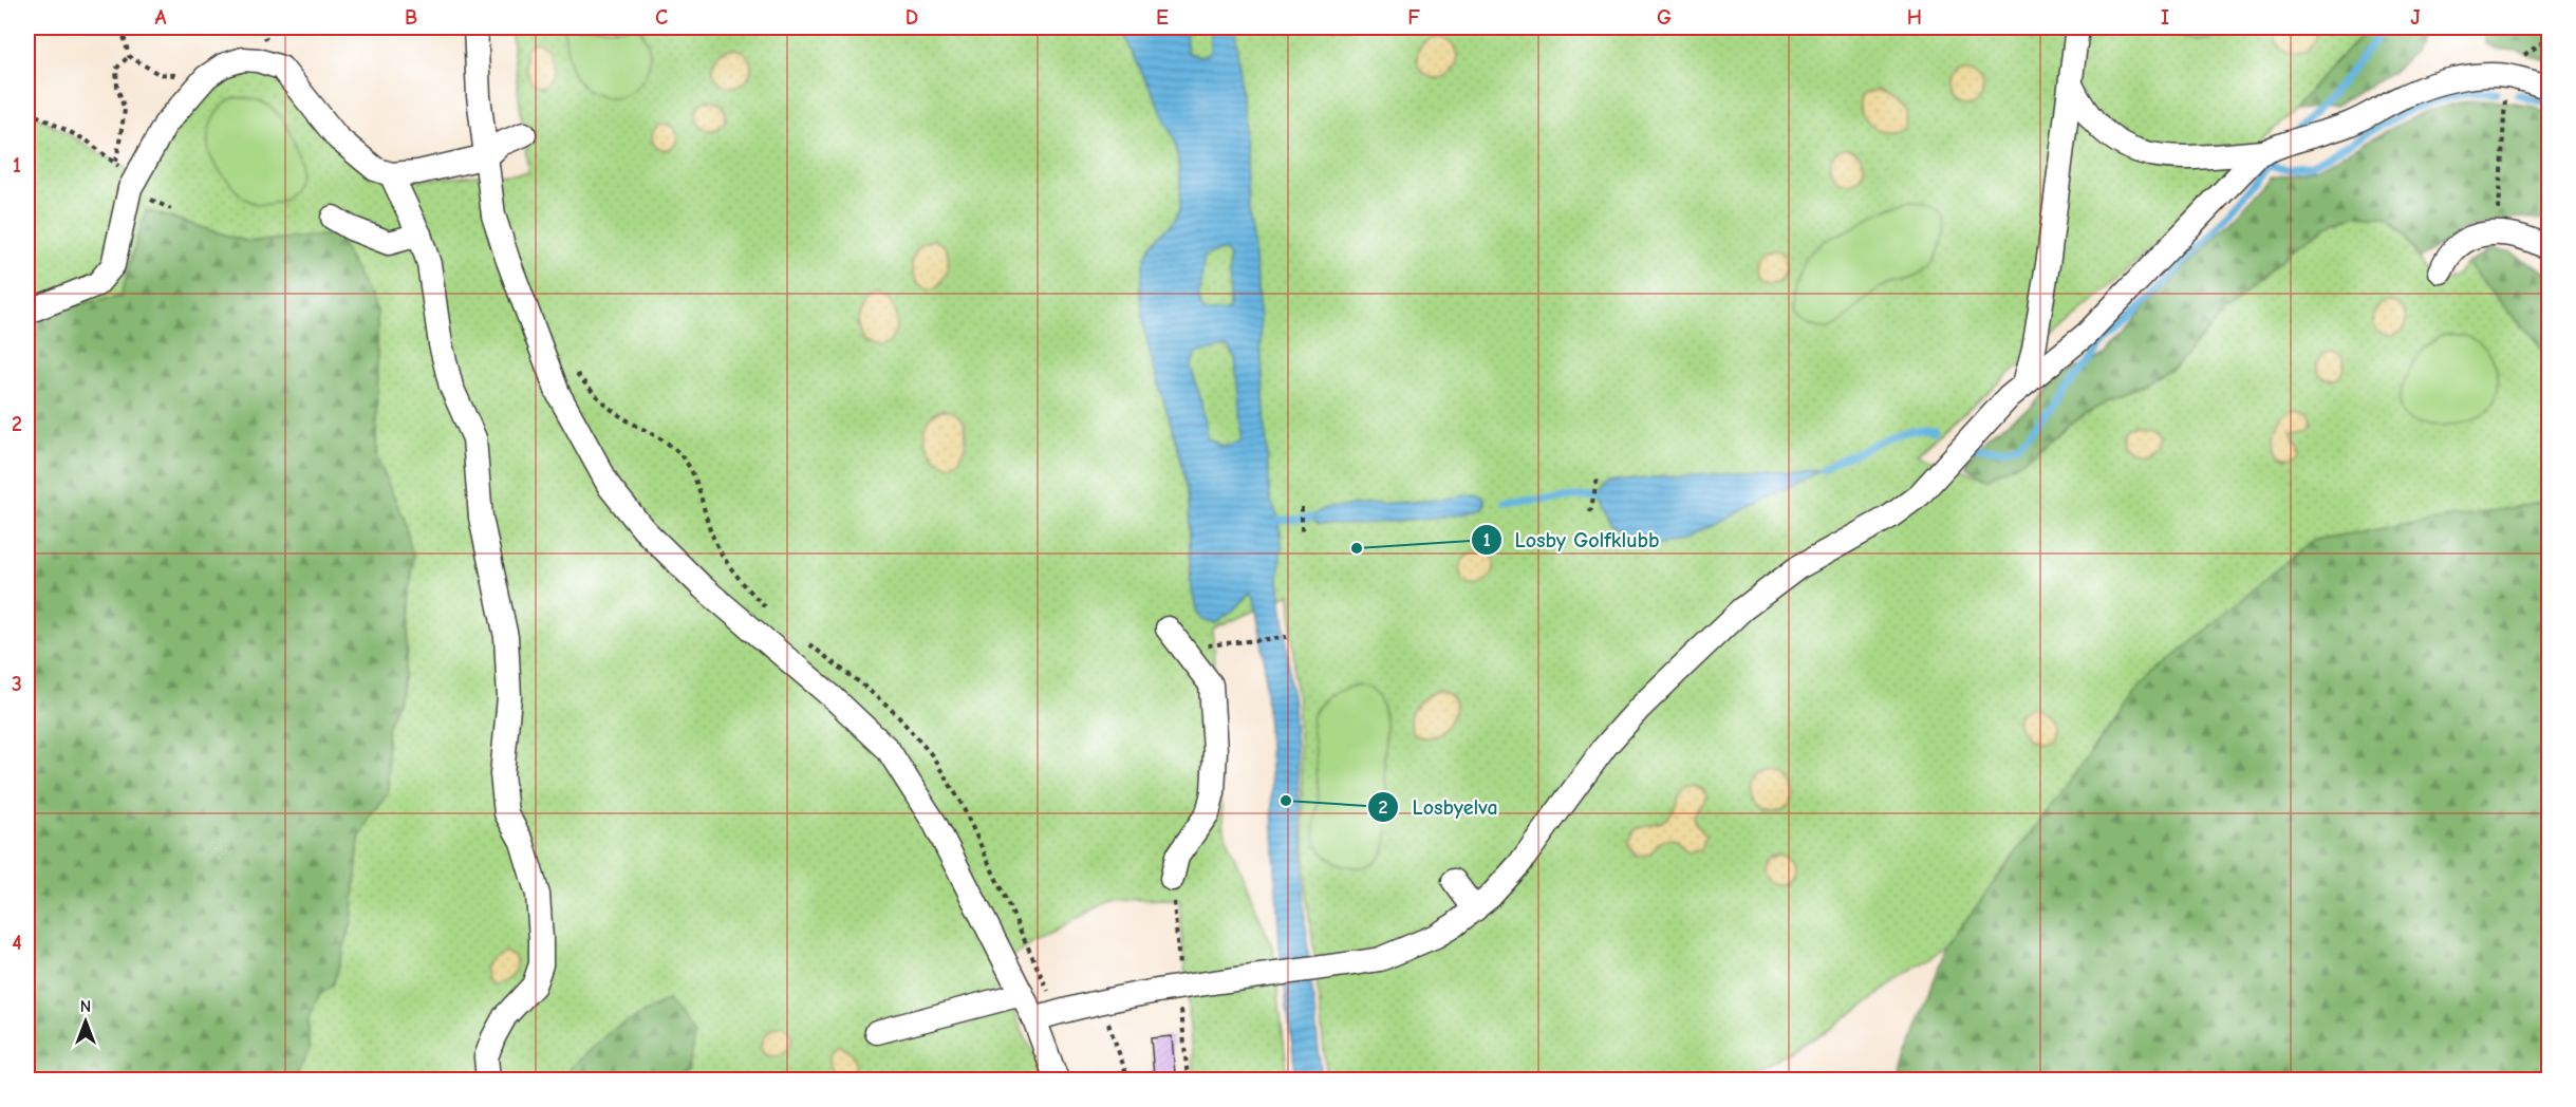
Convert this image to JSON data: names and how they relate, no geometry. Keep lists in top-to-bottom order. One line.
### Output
{"places":["Losby Golfklubb","Losbyelva"],"north":"top","grid":{"columns":["A","B","C","D","E","F","G","H","I","J"],"rows":["1","2","3","4"]}}
